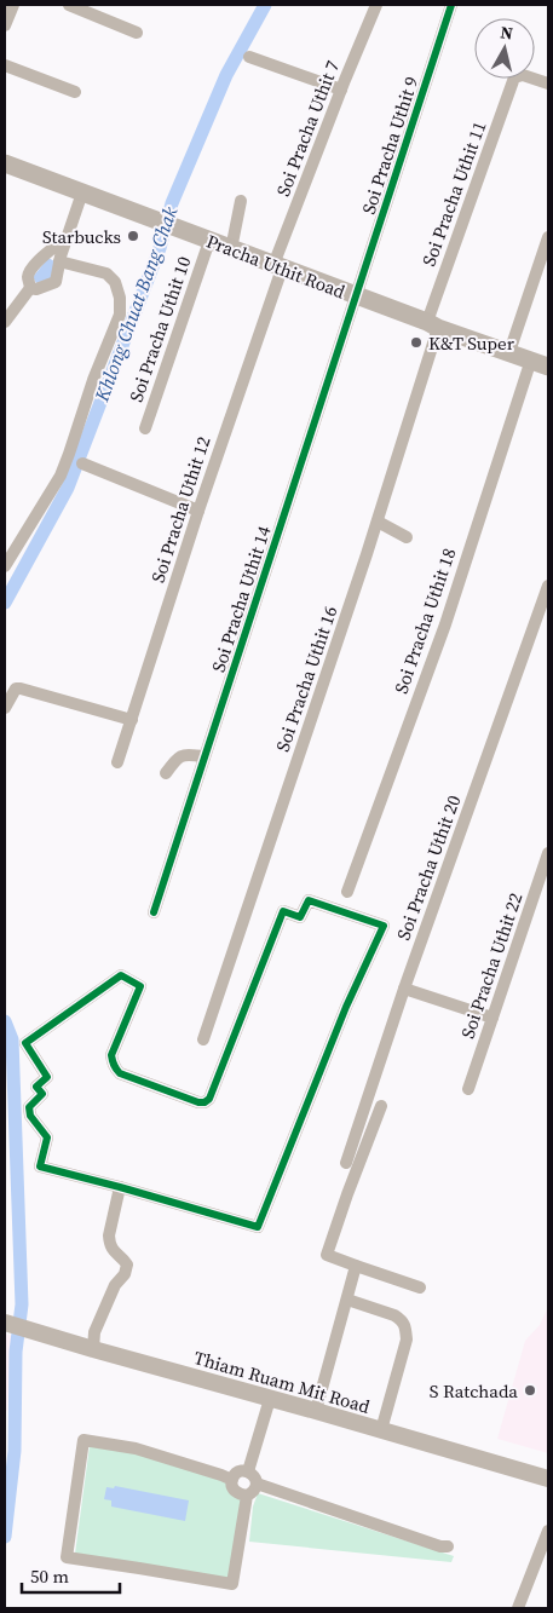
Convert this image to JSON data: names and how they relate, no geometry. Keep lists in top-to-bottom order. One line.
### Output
{"streets":{"main road":["Pracha Uthit Road"],"street":["Soi Pracha Uthit 7","Soi Pracha Uthit 9","Soi Pracha Uthit 11","Soi Pracha Uthit 10","Soi Pracha Uthit 12","Soi Pracha Uthit 14","Soi Pracha Uthit 18","Soi Pracha Uthit 16","Soi Pracha Uthit 20","Soi Pracha Uthit 22","Thiam Ruam Mit Road"]},"crossings":[["Soi Pracha Uthit 7","Pracha Uthit Road"],["Soi Pracha Uthit 7","Soi Pracha Uthit 12"],["Soi Pracha Uthit 9","Pracha Uthit Road"],["Soi Pracha Uthit 9","Soi Pracha Uthit 14"],["Soi Pracha Uthit 11","Pracha Uthit Road"],["Soi Pracha Uthit 11","Soi Pracha Uthit 16"],["Pracha Uthit Road","Soi Pracha Uthit 10"],["Pracha Uthit Road","Soi Pracha Uthit 12"],["Pracha Uthit Road","Soi Pracha Uthit 14"],["Pracha Uthit Road","Soi Pracha Uthit 18"],["Pracha Uthit Road","Soi Pracha Uthit 16"]],"water":["Khlong Chuat Bang Chak"],"places":["Starbucks","K&T Super","S Ratchada"],"scale_bar":"50 m","north":"top"}
